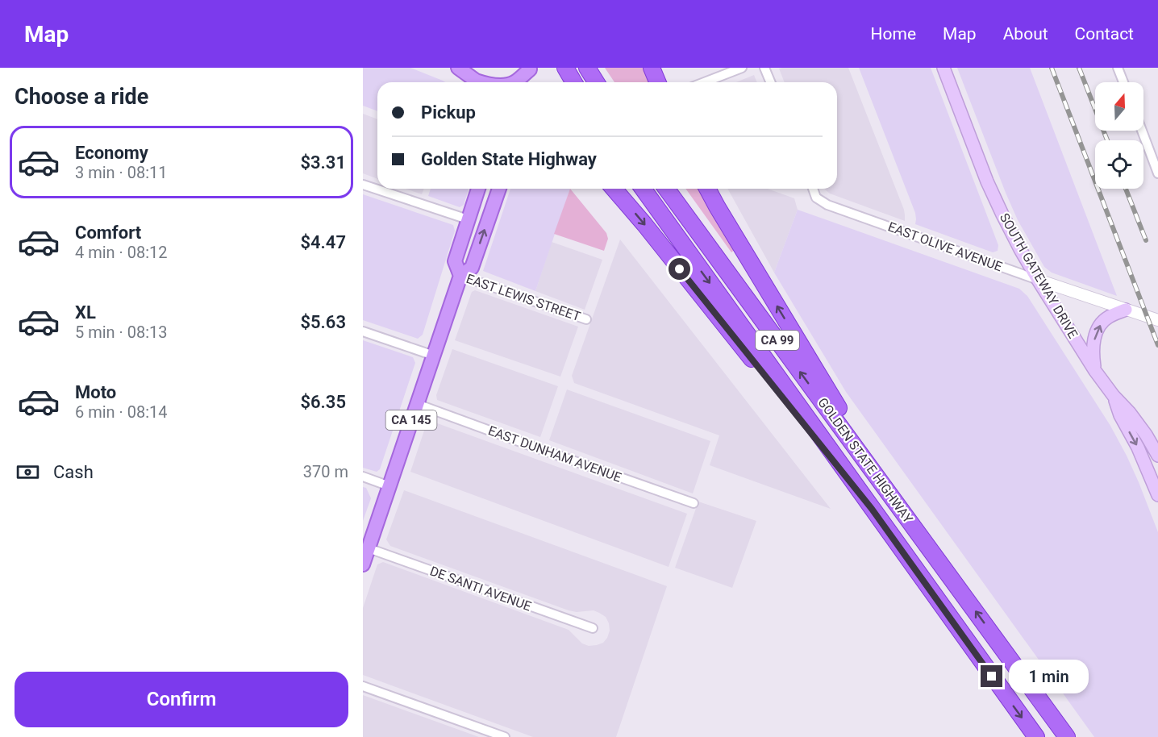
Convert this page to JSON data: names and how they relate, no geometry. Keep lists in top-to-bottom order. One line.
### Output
{"streets":{"highway":["CA 99","GOLDEN STATE HIGHWAY"],"main road":["SOUTH GATEWAY DRIVE","CA 145"],"street":["EAST OLIVE AVENUE","EAST LEWIS STREET","EAST DUNHAM AVENUE","DE SANTI AVENUE"]},"crossings":[["EAST OLIVE AVENUE","SOUTH GATEWAY DRIVE"],["EAST LEWIS STREET","CA 145"],["CA 145","EAST DUNHAM AVENUE"],["CA 145","DE SANTI AVENUE"]],"north":"top","page":{"header":"Map","nav":["Home","Map","About","Contact"],"heading":"Choose a ride","banner":["Pickup","Golden State Highway"],"list":[{"name":"Economy","note":"3 min · 08:11","value":"$3.31"},{"name":"Comfort","note":"4 min · 08:12","value":"$4.47"},{"name":"XL","note":"5 min · 08:13","value":"$5.63"},{"name":"Moto","note":"6 min · 08:14","value":"$6.35"}],"pay":["Cash","370 m"],"bubble":"1 min","buttons":"Confirm"}}
